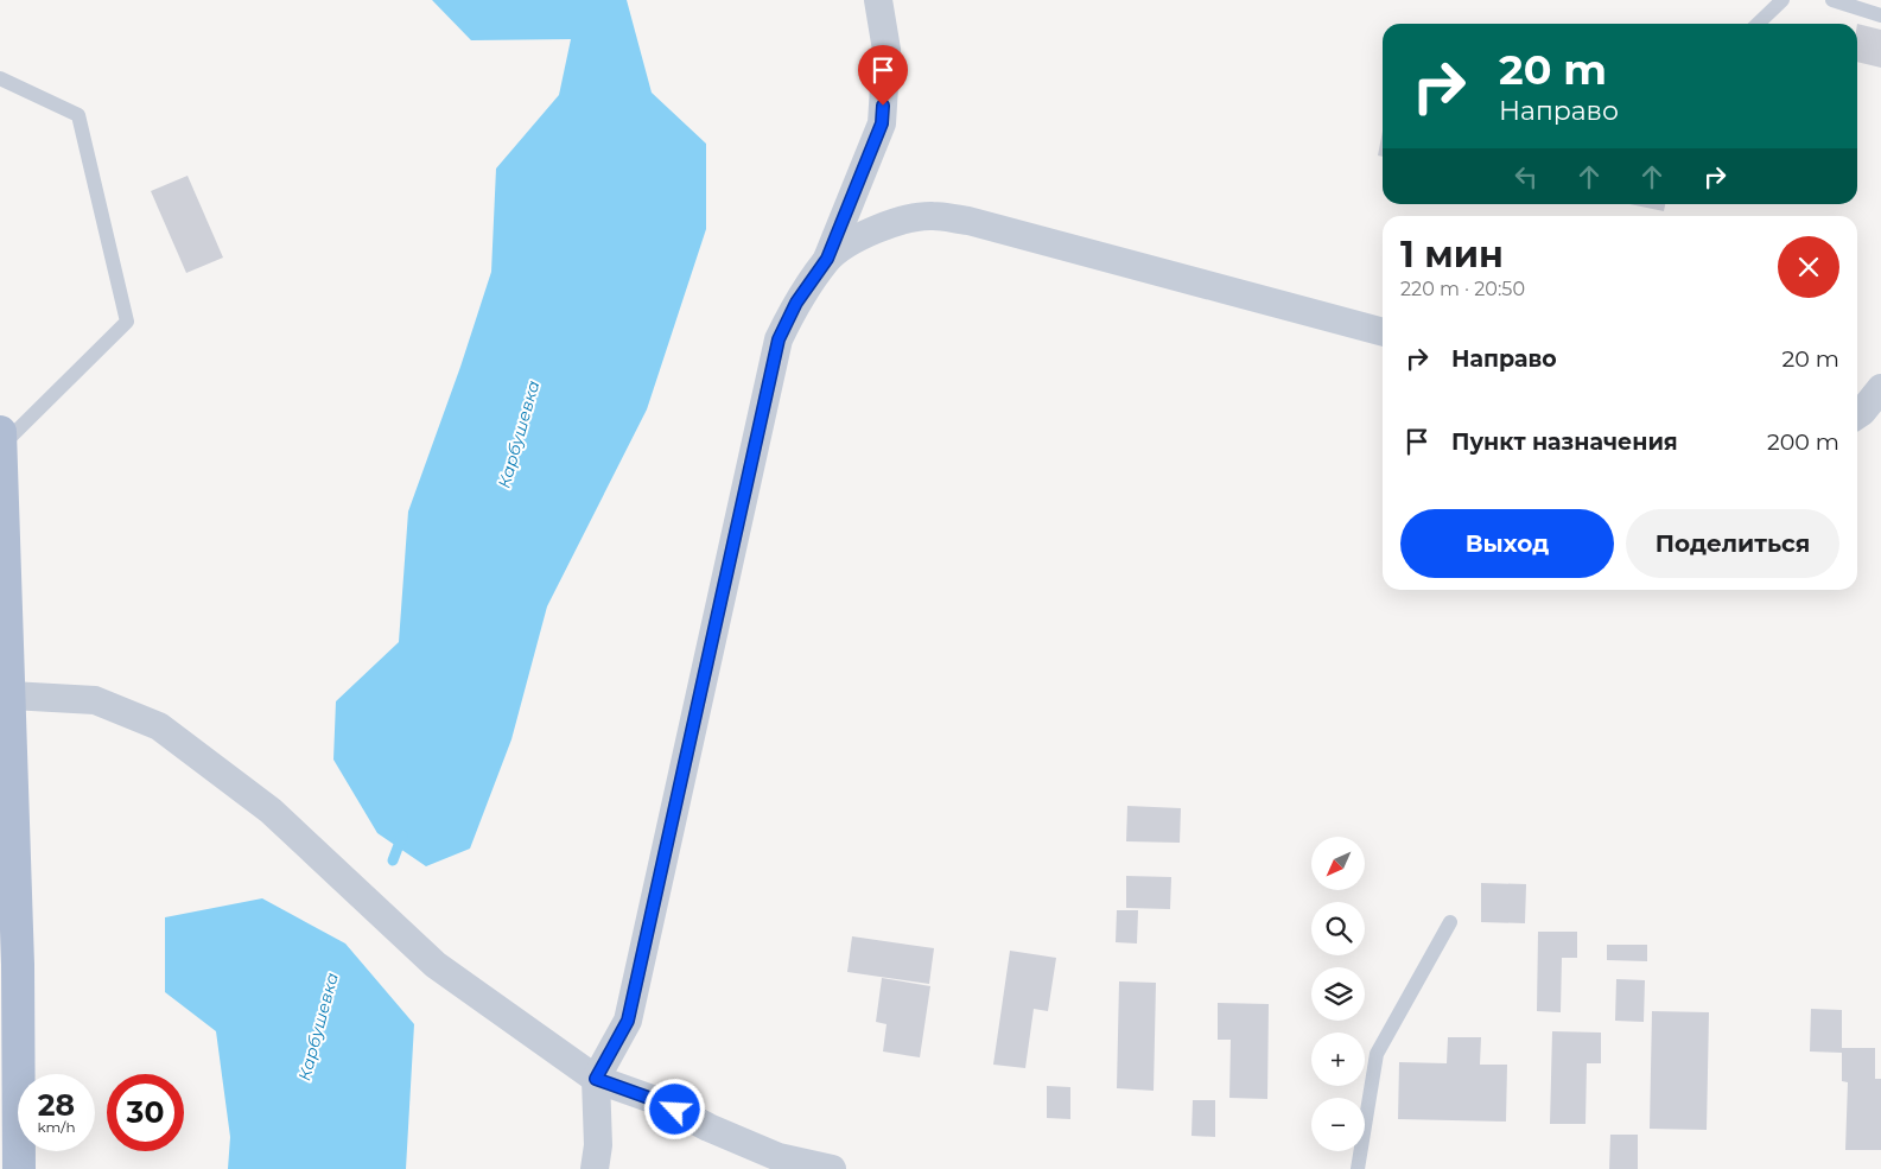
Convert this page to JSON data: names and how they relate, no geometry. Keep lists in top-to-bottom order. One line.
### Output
{"water":["Карбушевка"],"north":"bottom left","page":{"turn":["20 m","Направо"],"heading":["1 мин","220 m · 20:50"],"list":[{"name":"Направо","value":"20 m"},{"name":"Пункт назначения","value":"200 m"}],"buttons":["Выход","Поделиться"],"map_buttons":["+","−"],"speed":"28 km/h","limit":"30"}}
